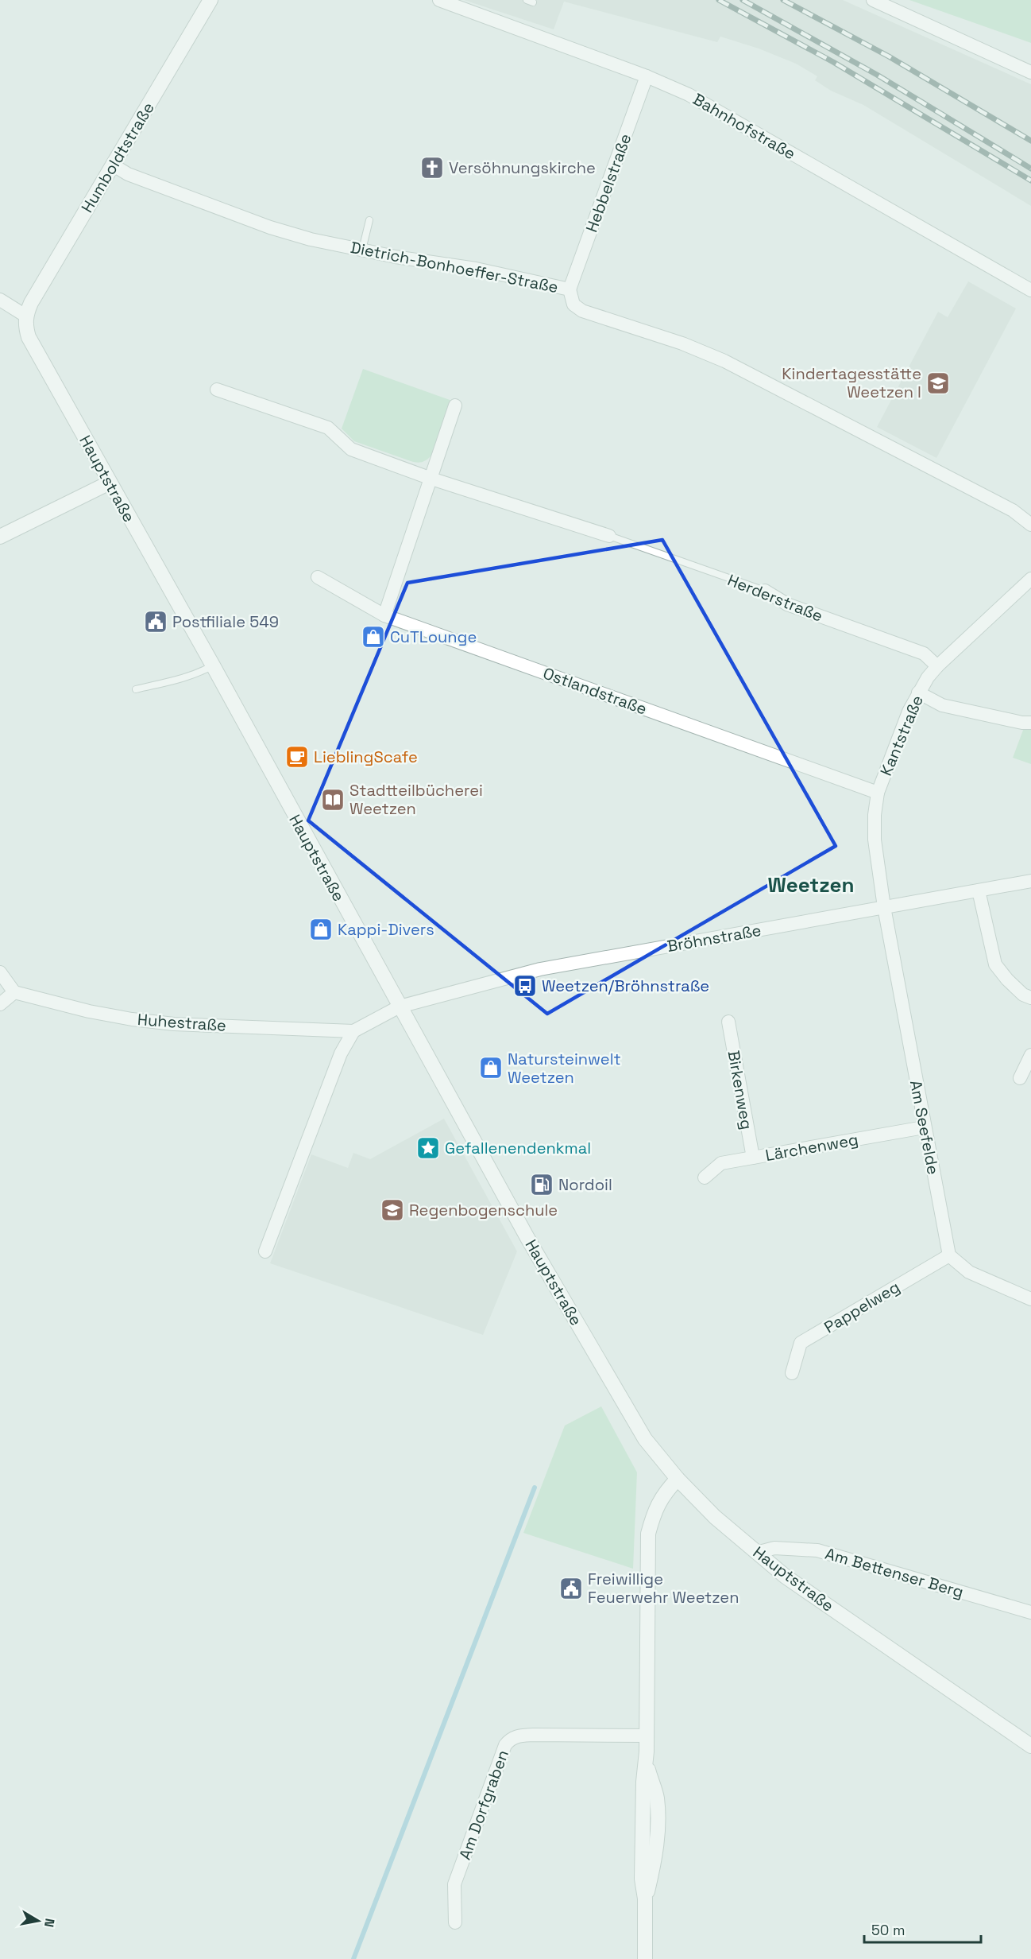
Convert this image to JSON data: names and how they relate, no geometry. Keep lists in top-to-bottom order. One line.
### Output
{"streets":{"street":["Bahnhofstraße","Humboldtstraße","Hebbelstraße","Dietrich-Bonhoeffer-Straße","Hauptstraße","Herderstraße","Ostlandstraße","Kantstraße","Bröhnstraße","Huhestraße","Birkenweg","Am Seefelde","Lärchenweg","Pappelweg","Am Bettenser Berg","Am Dorfgraben"]},"crossings":[["Bahnhofstraße","Hebbelstraße"],["Humboldtstraße","Dietrich-Bonhoeffer-Straße"],["Humboldtstraße","Hauptstraße"],["Hebbelstraße","Dietrich-Bonhoeffer-Straße"],["Hauptstraße","Bröhnstraße"],["Hauptstraße","Am Bettenser Berg"],["Herderstraße","Kantstraße"],["Ostlandstraße","Kantstraße"],["Kantstraße","Bröhnstraße"],["Kantstraße","Am Seefelde"],["Bröhnstraße","Am Seefelde"],["Birkenweg","Lärchenweg"],["Am Seefelde","Lärchenweg"],["Am Seefelde","Pappelweg"]],"districts":["Weetzen"],"places":{"church":["Versöhnungskirche"],"school or university":["Kindertagesstätte Weetzen I","Regenbogenschule"],"public building":["Postfiliale 549","Freiwillige Feuerwehr Weetzen"],"shop":["CuTLounge","Kappi-Divers","Natursteinwelt Weetzen"],"cafe":["LieblingScafe"],"library":["Stadtteilbücherei Weetzen"],"bus stop":["Weetzen/Bröhnstraße"],"place":["Gefallenendenkmal"],"fuel station":["Nordoil"]},"scale_bar":"50 m","north":"right"}
